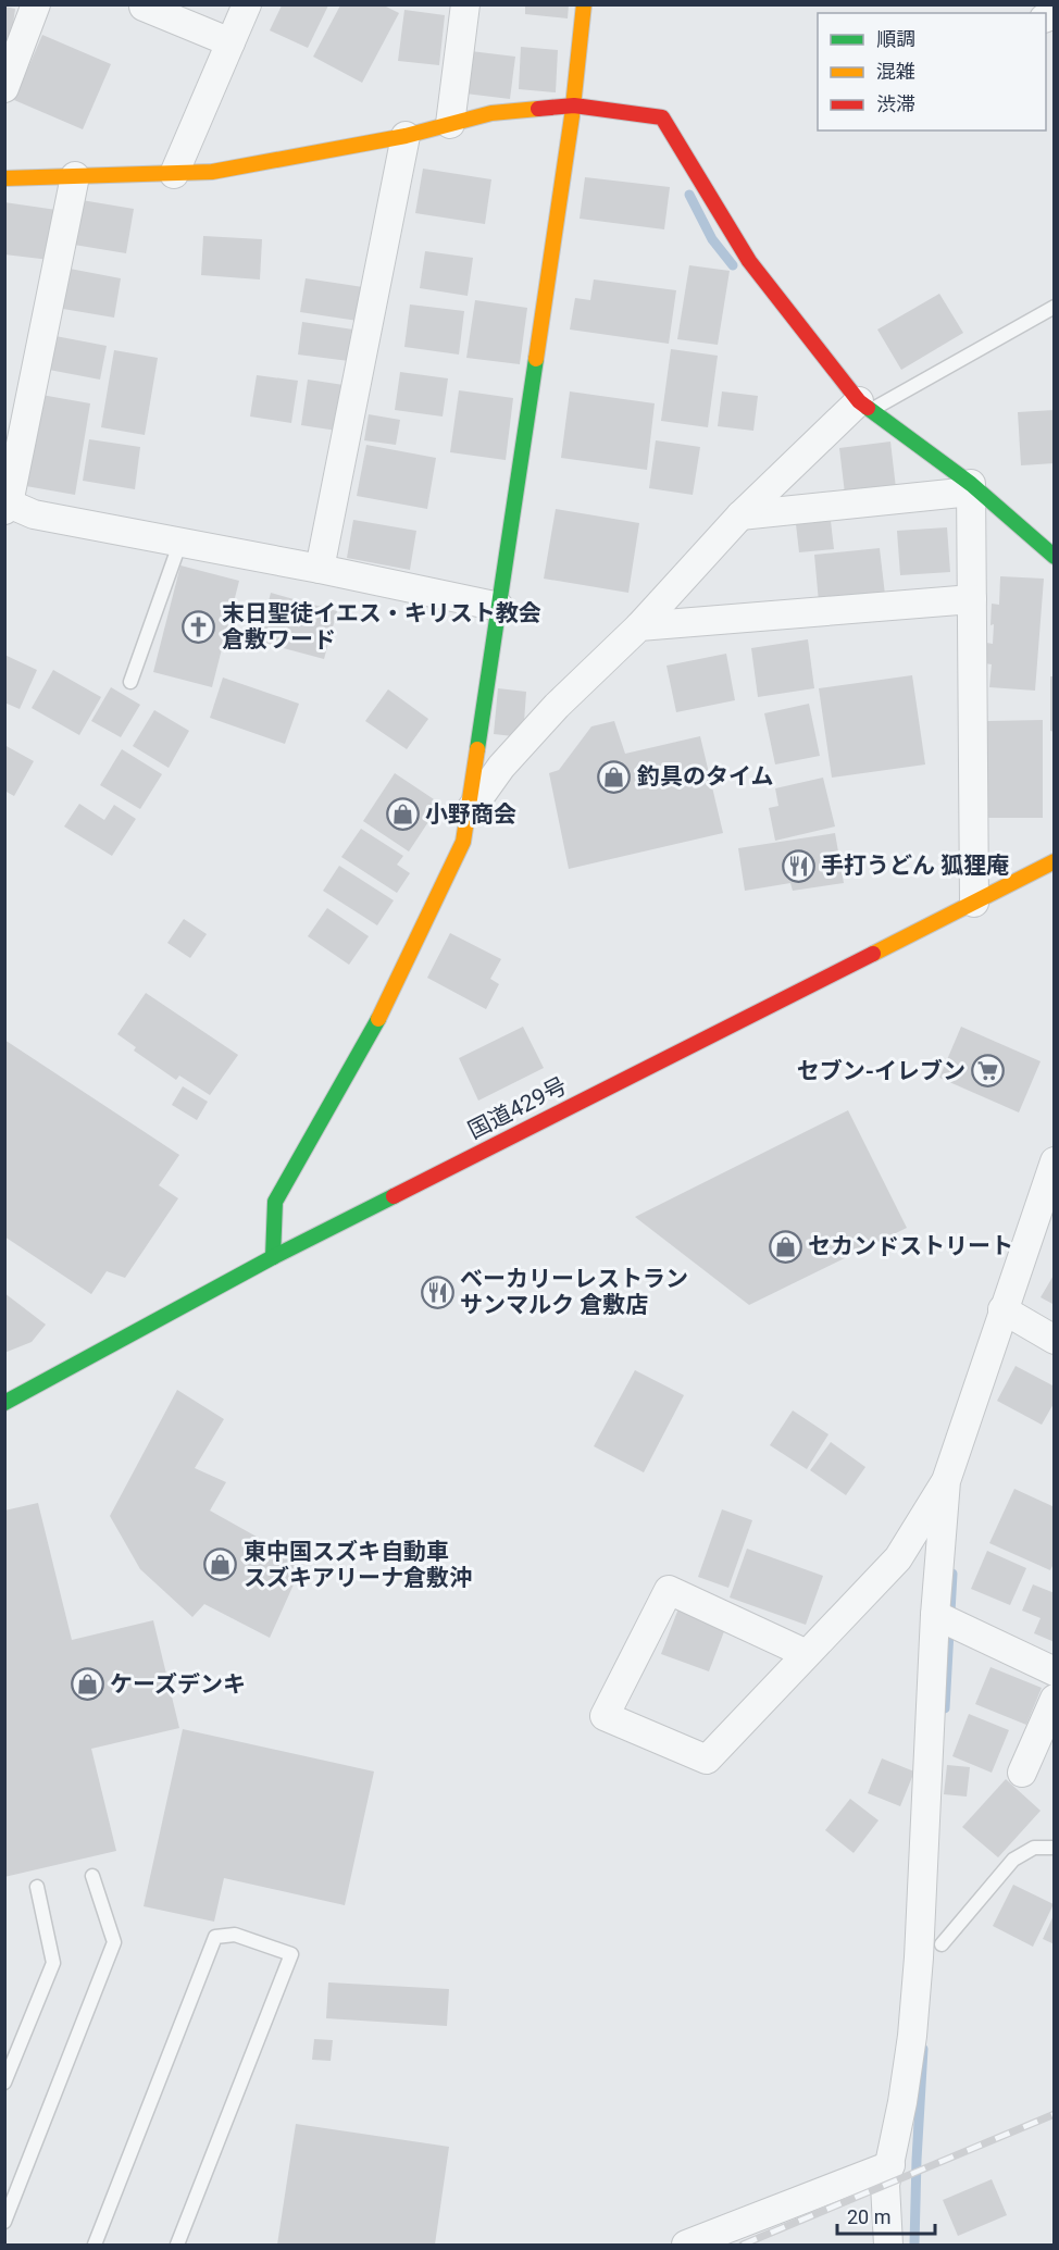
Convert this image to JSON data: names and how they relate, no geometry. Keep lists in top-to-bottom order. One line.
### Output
{"streets":{"main road":["国道429号"]},"places":{"church":["末日聖徒イエス・キリスト教会 倉敷ワード"],"shop":["釣具のタイム","小野商会","セカンドストリート","東中国スズキ自動車 スズキアリーナ倉敷沖","ケーズデンキ"],"restaurant":["手打うどん 狐狸庵","ベーカリーレストラン サンマルク 倉敷店"],"supermarket":["セブン-イレブン"]},"legend":["順調","混雑","渋滞"],"scale_bar":"20 m"}
